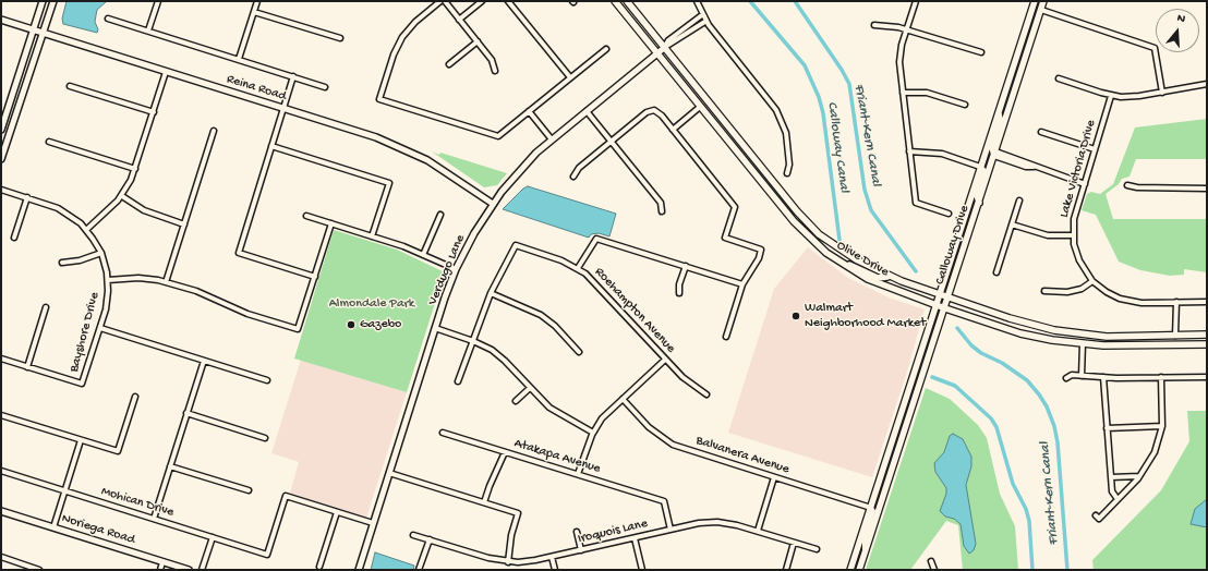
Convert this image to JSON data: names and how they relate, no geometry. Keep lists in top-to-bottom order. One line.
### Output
{"streets":{"main road":["Calloway Drive","Olive Drive"],"street":["Reina Road","Lake Victoria Drive","Verdugo Lane","Roehampton Avenue","Bayshore Drive","Balvanera Avenue","Atakapa Avenue","Mohican Drive","Noriega Road","Iroquois Lane"]},"crossings":[["Reina Road","Verdugo Lane"],["Calloway Drive","Olive Drive"],["Calloway Drive","Balvanera Avenue"],["Olive Drive","Verdugo Lane"],["Atakapa Avenue","Iroquois Lane"]],"water":["Friant-Kern Canal","Calloway Canal"],"parks":["Almondale Park"],"places":["Walmart Neighborhood Market","Gazebo"],"north":"top"}
